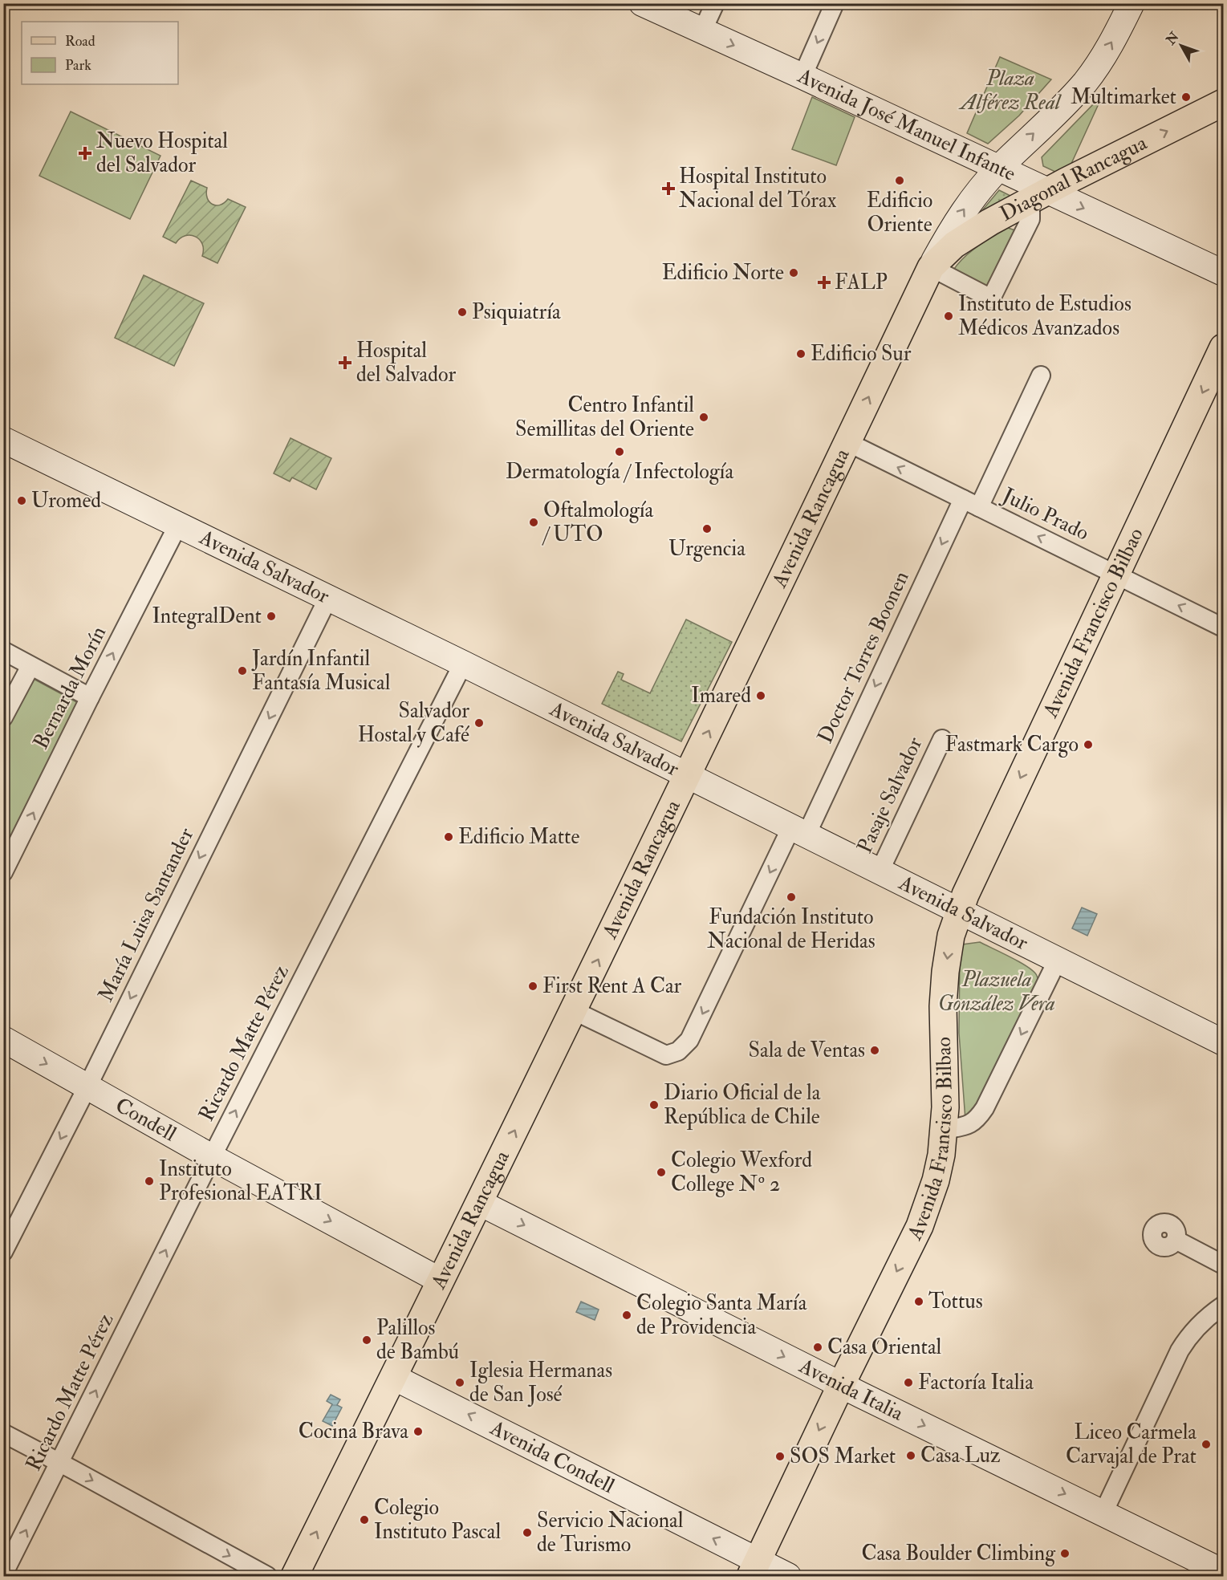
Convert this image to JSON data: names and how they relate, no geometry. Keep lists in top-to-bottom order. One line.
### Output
{"streets":{"main road":["Diagonal Rancagua","Avenida Rancagua","Avenida Francisco Bilbao"],"street":["Avenida José Manuel Infante","Julio Prado","Avenida Salvador","Doctor Torres Boonen","Bernarda Morín","Pasaje Salvador","María Luisa Santander","Ricardo Matte Pérez","Condell","Avenida Italia","Avenida Condell"]},"crossings":[["Avenida José Manuel Infante","Diagonal Rancagua"],["Avenida José Manuel Infante","Avenida Rancagua"],["Diagonal Rancagua","Avenida Rancagua"],["Julio Prado","Avenida Rancagua"],["Julio Prado","Avenida Francisco Bilbao"],["Julio Prado","Doctor Torres Boonen"],["Avenida Rancagua","Avenida Salvador"],["Avenida Rancagua","Doctor Torres Boonen"],["Avenida Rancagua","Condell"],["Avenida Rancagua","Avenida Italia"],["Avenida Rancagua","Avenida Condell"],["Avenida Salvador","Avenida Francisco Bilbao"],["Avenida Salvador","Doctor Torres Boonen"],["Avenida Salvador","Bernarda Morín"],["Avenida Salvador","Pasaje Salvador"],["Avenida Salvador","María Luisa Santander"],["Avenida Salvador","Ricardo Matte Pérez"],["Avenida Francisco Bilbao","Avenida Italia"],["Avenida Francisco Bilbao","Avenida Condell"],["María Luisa Santander","Condell"],["Ricardo Matte Pérez","Condell"]],"one_way":["Avenida José Manuel Infante","Diagonal Rancagua","Julio Prado","Avenida Rancagua","Avenida Francisco Bilbao","Doctor Torres Boonen","Bernarda Morín","María Luisa Santander","Ricardo Matte Pérez","Condell","Avenida Italia","Avenida Condell"],"parks":["Plaza Alférez Real","Plazuela González Vera"],"places":{"other":["Multimarket","Edificio Oriente","Edificio Norte","Psiquiatría","Instituto de Estudios Médicos Avanzados","Edificio Sur","Centro Infantil Semillitas del Oriente","Dermatología / Infectología","Uromed","Oftalmología / UTO","Urgencia","IntegralDent","Jardín Infantil Fantasía Musical","Imared","Salvador Hostal y Café","Fastmark Cargo","Edificio Matte","Fundación Instituto Nacional de Heridas","First Rent A Car","Sala de Ventas","Diario Oficial de la República de Chile","Colegio Wexford College Nº 2","Instituto Profesional EATRI","Tottus","Colegio Santa María de Providencia","Palillos de Bambú","Casa Oriental","Iglesia Hermanas de San José","Factoría Italia","Cocina Brava","Liceo Carmela Carvajal de Prat","Casa Luz","SOS Market","Colegio Instituto Pascal","Servicio Nacional de Turismo","Casa Boulder Climbing"],"health":["Nuevo Hospital del Salvador","Hospital Instituto Nacional del Tórax","FALP","Hospital del Salvador"]},"legend":["Road","Park"],"north":"top left"}
